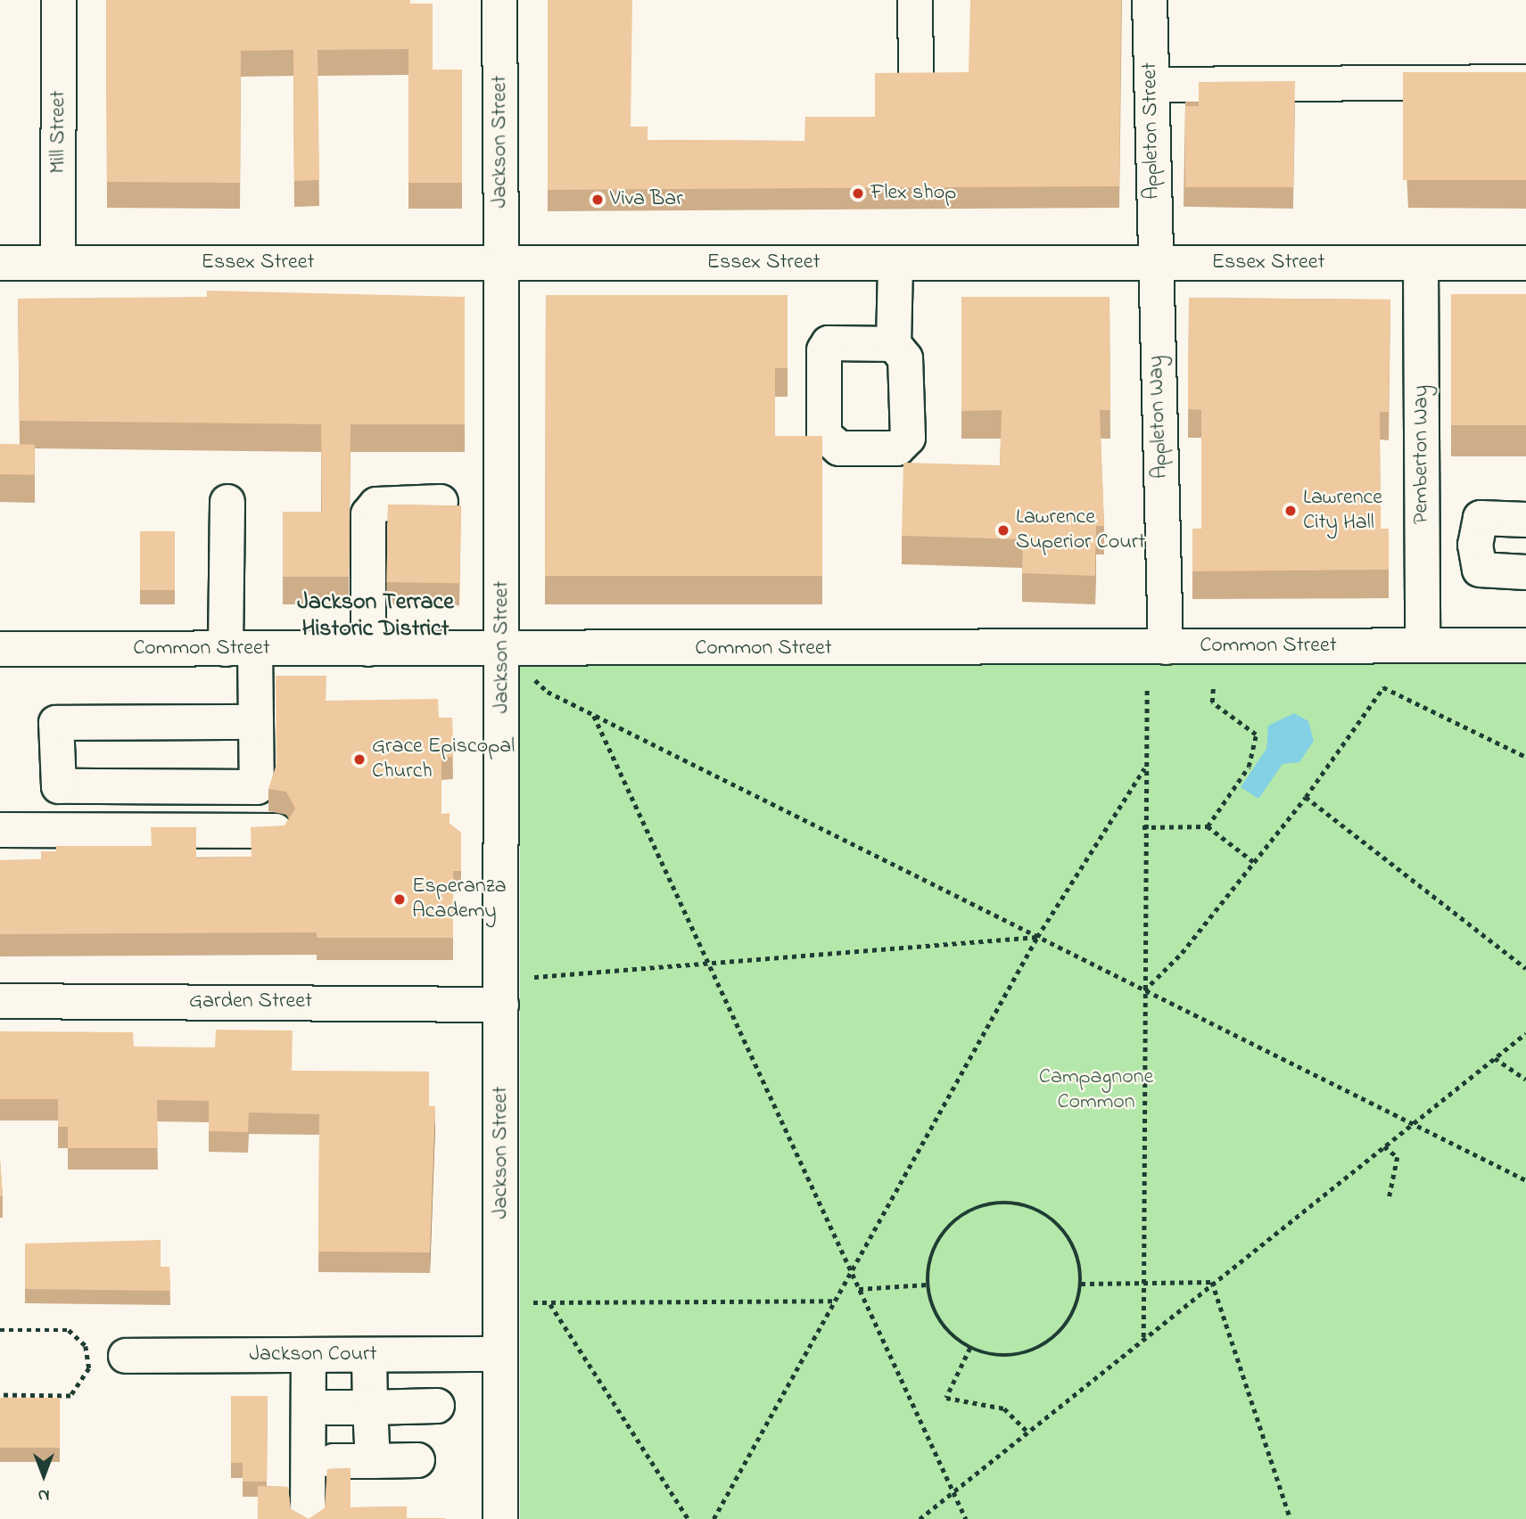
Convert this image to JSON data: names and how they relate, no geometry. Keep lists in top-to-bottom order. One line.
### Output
{"streets":{"main road":["Appleton Street","Mill Street","Jackson Street","Essex Street","Appleton Way","Pemberton Way","Common Street","Garden Street","Jackson Court"]},"crossings":[["Appleton Street","Essex Street"],["Appleton Street","Appleton Way"],["Mill Street","Essex Street"],["Jackson Street","Essex Street"],["Jackson Street","Common Street"],["Jackson Street","Garden Street"],["Jackson Street","Jackson Court"],["Essex Street","Appleton Way"],["Essex Street","Pemberton Way"],["Appleton Way","Common Street"],["Pemberton Way","Common Street"]],"districts":["Jackson Terrace Historic District"],"parks":["Campagnone Common"],"places":["Flex shop","Viva Bar","Lawrence City Hall","Lawrence Superior Court","Grace Episcopal Church","Esperanza Academy"],"north":"bottom"}
